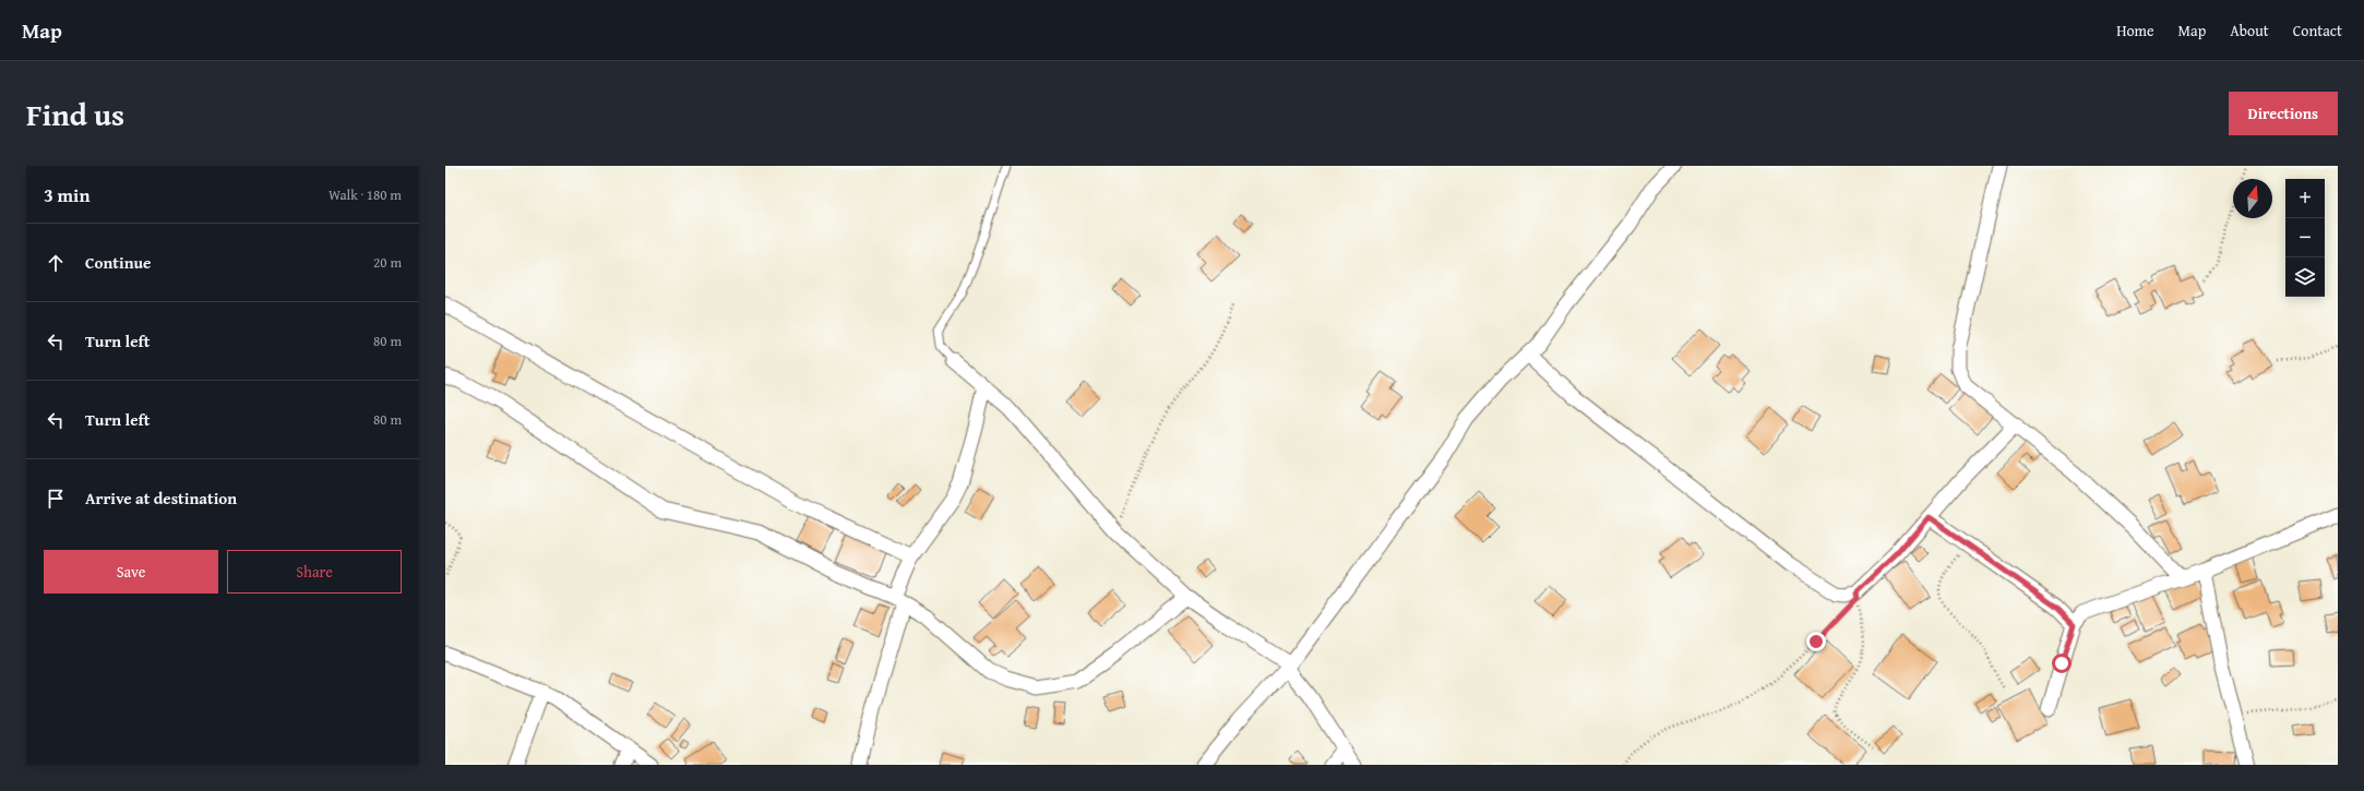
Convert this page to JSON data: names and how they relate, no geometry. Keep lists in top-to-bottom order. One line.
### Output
{"north":"top","page":{"header":"Map","nav":["Home","Map","About","Contact"],"title":"Find us","buttons":["Directions",["Save","Share"]],"heading":["3 min","Walk · 180 m"],"map_buttons":["+","−"],"list":[["Continue","20 m"],["Turn left","80 m"],["Turn left","80 m"],"Arrive at destination"]}}
